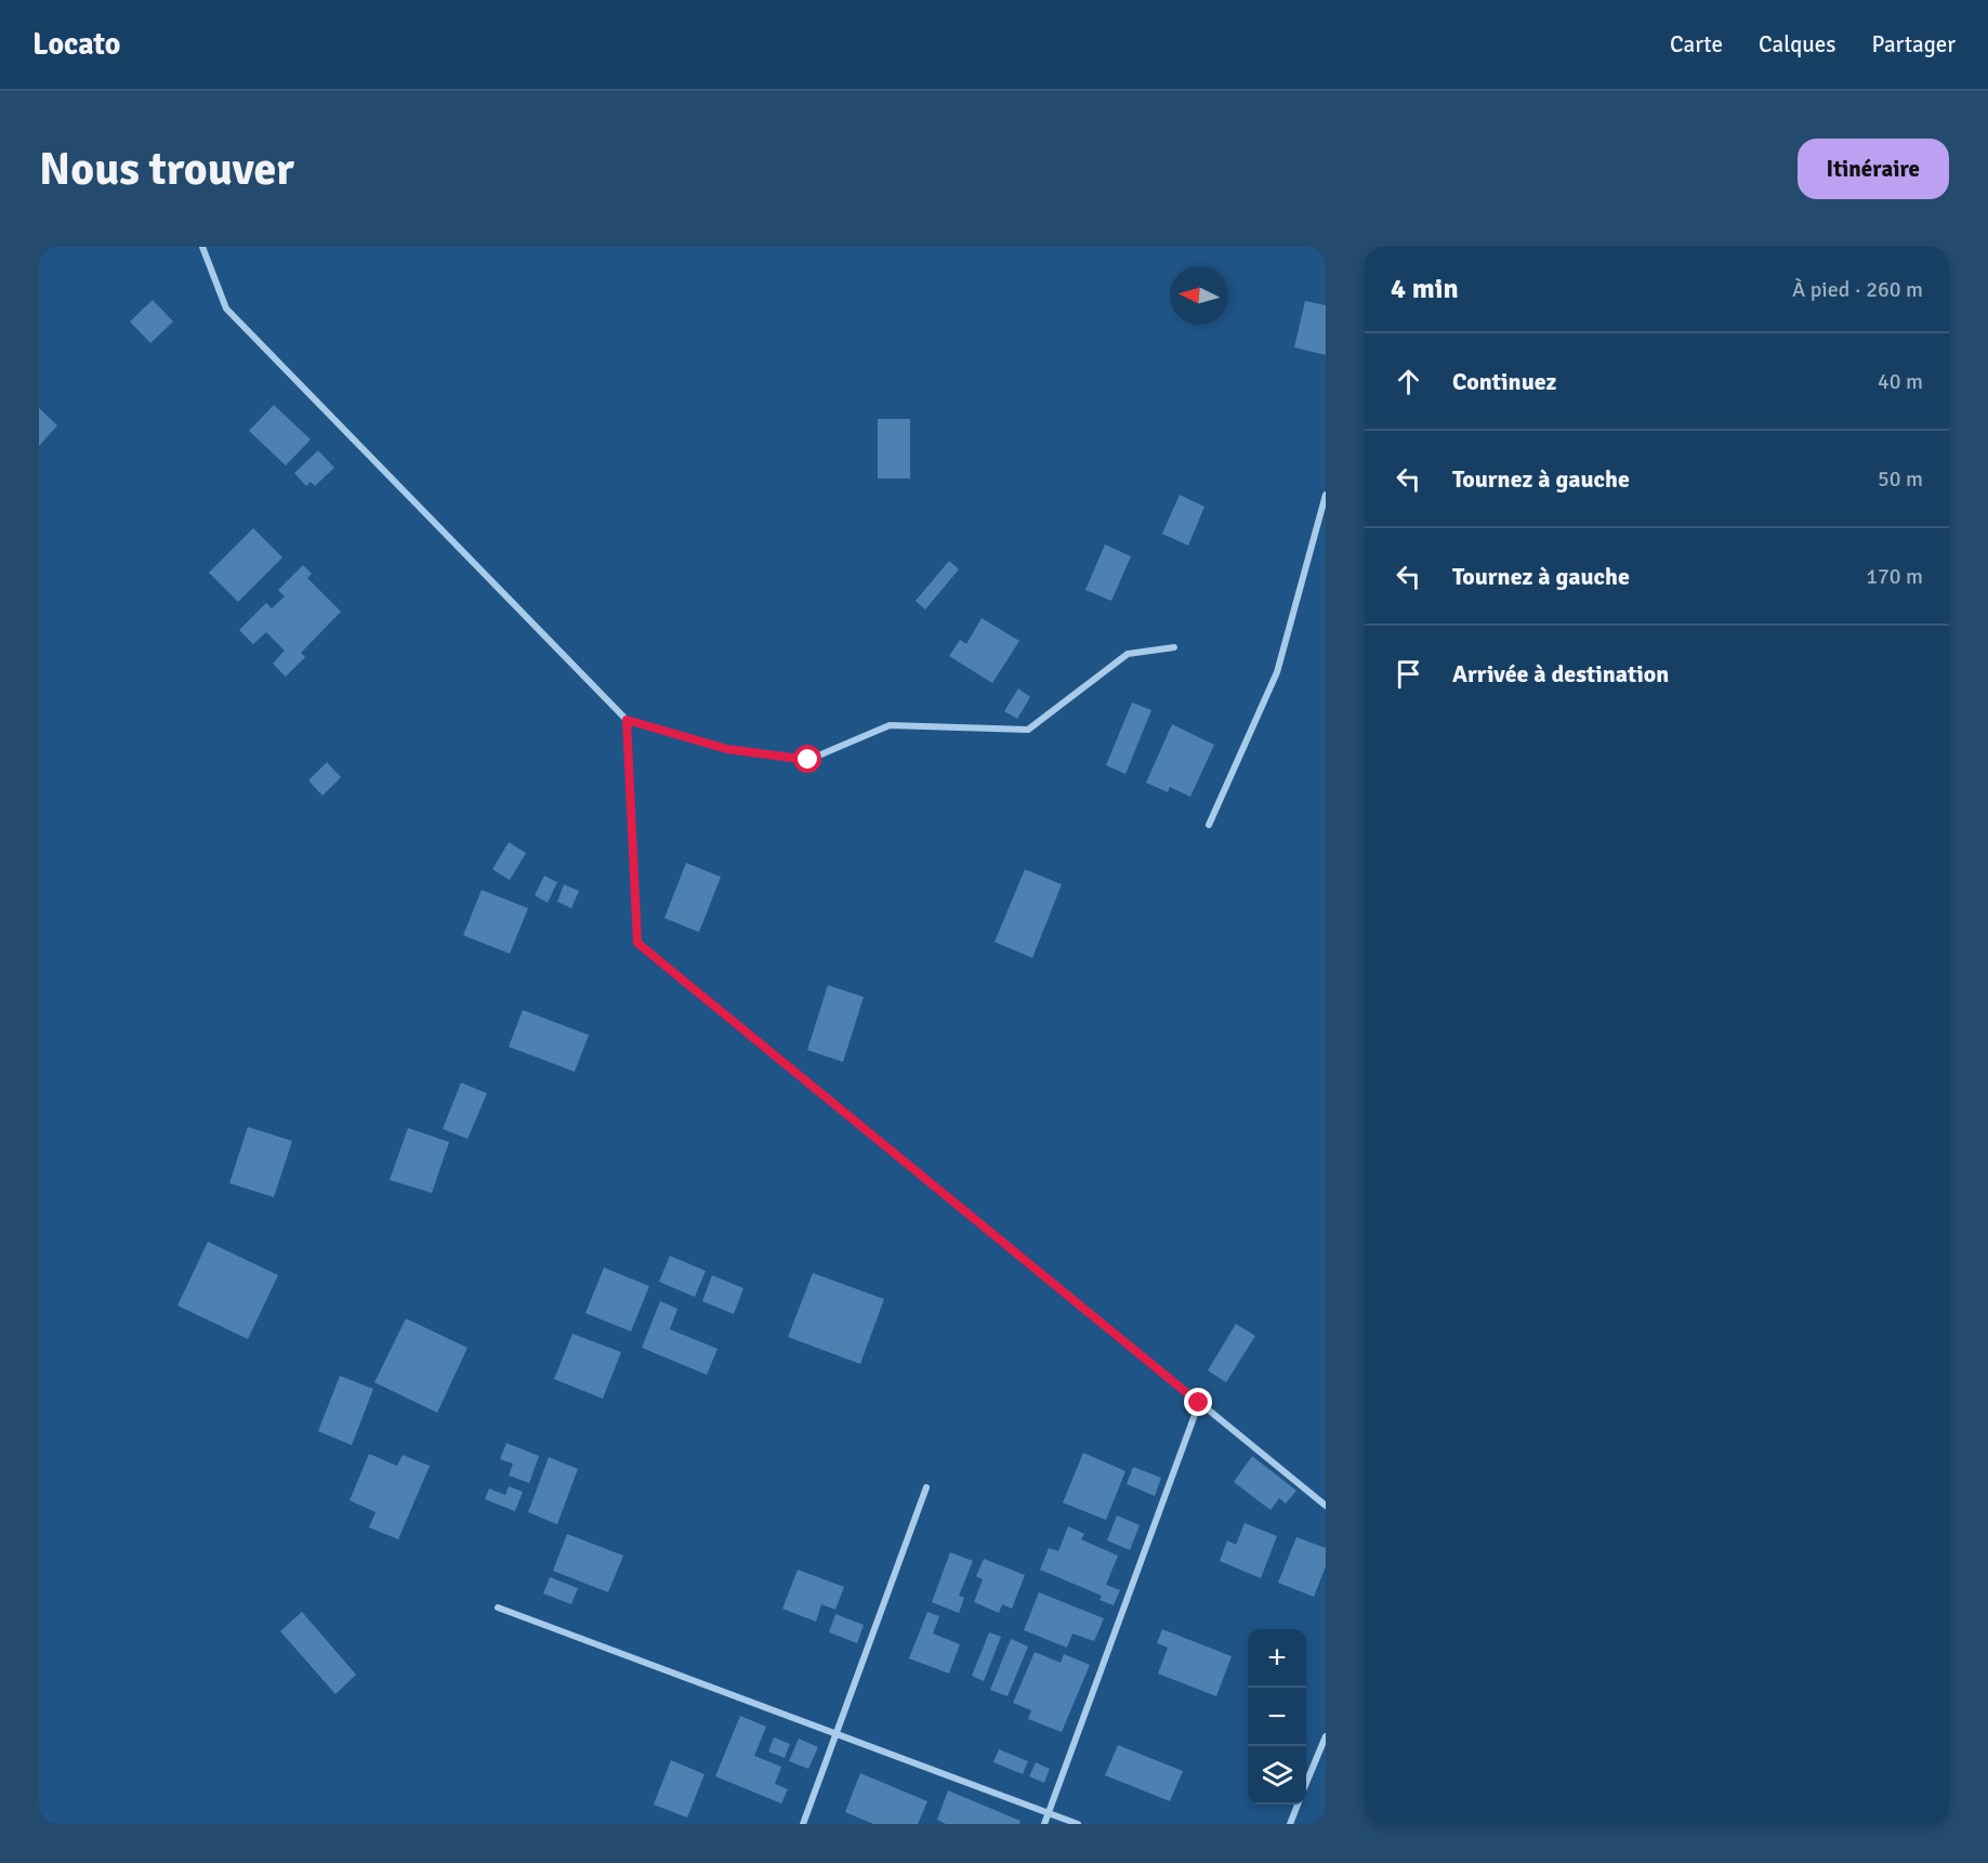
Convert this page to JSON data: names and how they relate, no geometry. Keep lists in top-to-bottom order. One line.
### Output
{"north":"left","page":{"header":"Locato","nav":["Carte","Calques","Partager"],"buttons":"Itinéraire","title":"Nous trouver","heading":["4 min","À pied · 260 m"],"list":[["Continuez","40 m"],["Tournez à gauche","50 m"],["Tournez à gauche","170 m"],"Arrivée à destination"],"map_buttons":["+","−"]}}
